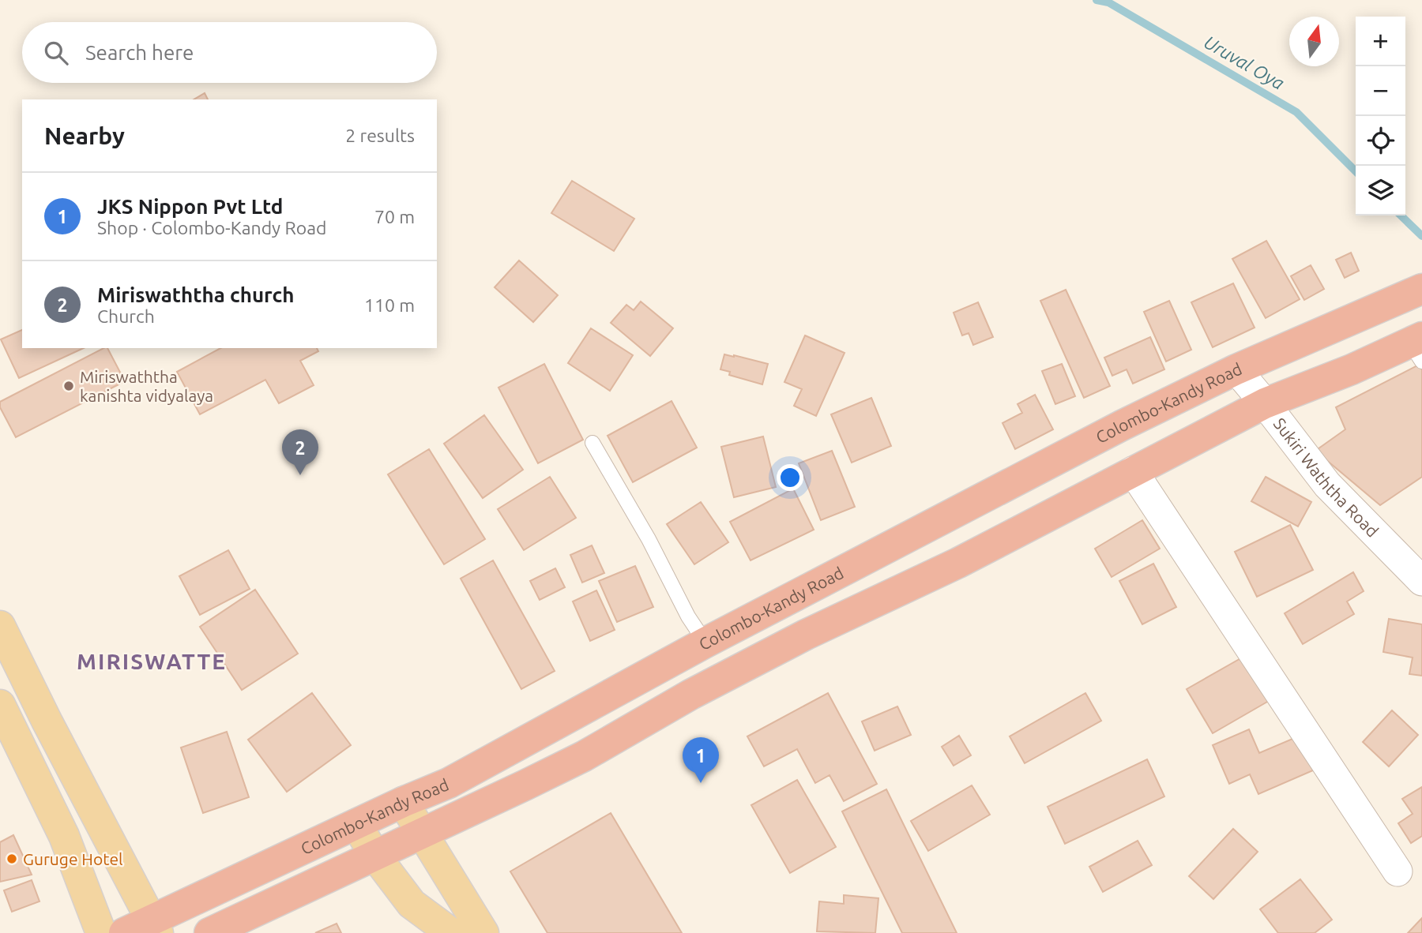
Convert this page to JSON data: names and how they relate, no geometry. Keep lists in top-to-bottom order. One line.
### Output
{"streets":{"highway":["Colombo-Kandy Road"],"street":["Sukiri Waththa Road"]},"crossings":[["Colombo-Kandy Road","Sukiri Waththa Road"]],"districts":["MIRISWATTE"],"water":["Uruval Oya"],"places":["Miriswaththa kanishta vidyalaya","Guruge Hotel"],"north":"top","page":{"map_buttons":["+","−"],"search":"Search here","heading":["Nearby","2 results"],"list":[{"mark":"1","name":"JKS Nippon Pvt Ltd","note":"Shop · Colombo-Kandy Road","value":"70 m"},{"mark":"2","name":"Miriswaththa church","note":"Church","value":"110 m"}],"pins":["2","1"]}}
